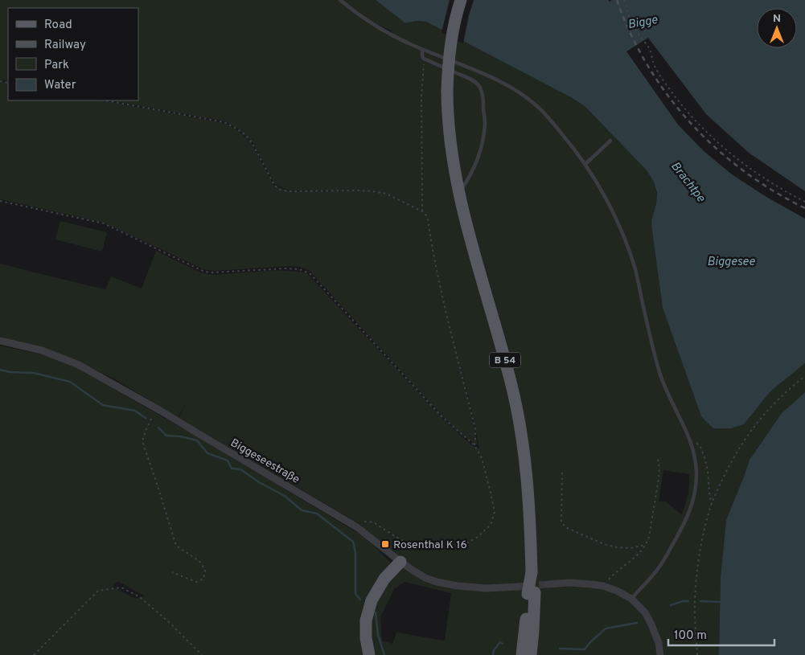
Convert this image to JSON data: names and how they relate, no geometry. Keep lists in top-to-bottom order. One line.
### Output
{"streets":{"main road":["B 54"],"street":["Biggeseestraße"]},"crossings":[["B 54","Biggeseestraße"]],"water":["Bigge","Brachtpe","Biggesee"],"places":{"transit":["Rosenthal K 16"]},"legend":["Road","Railway","Park","Water"],"scale_bar":"100 m","north":"top"}
